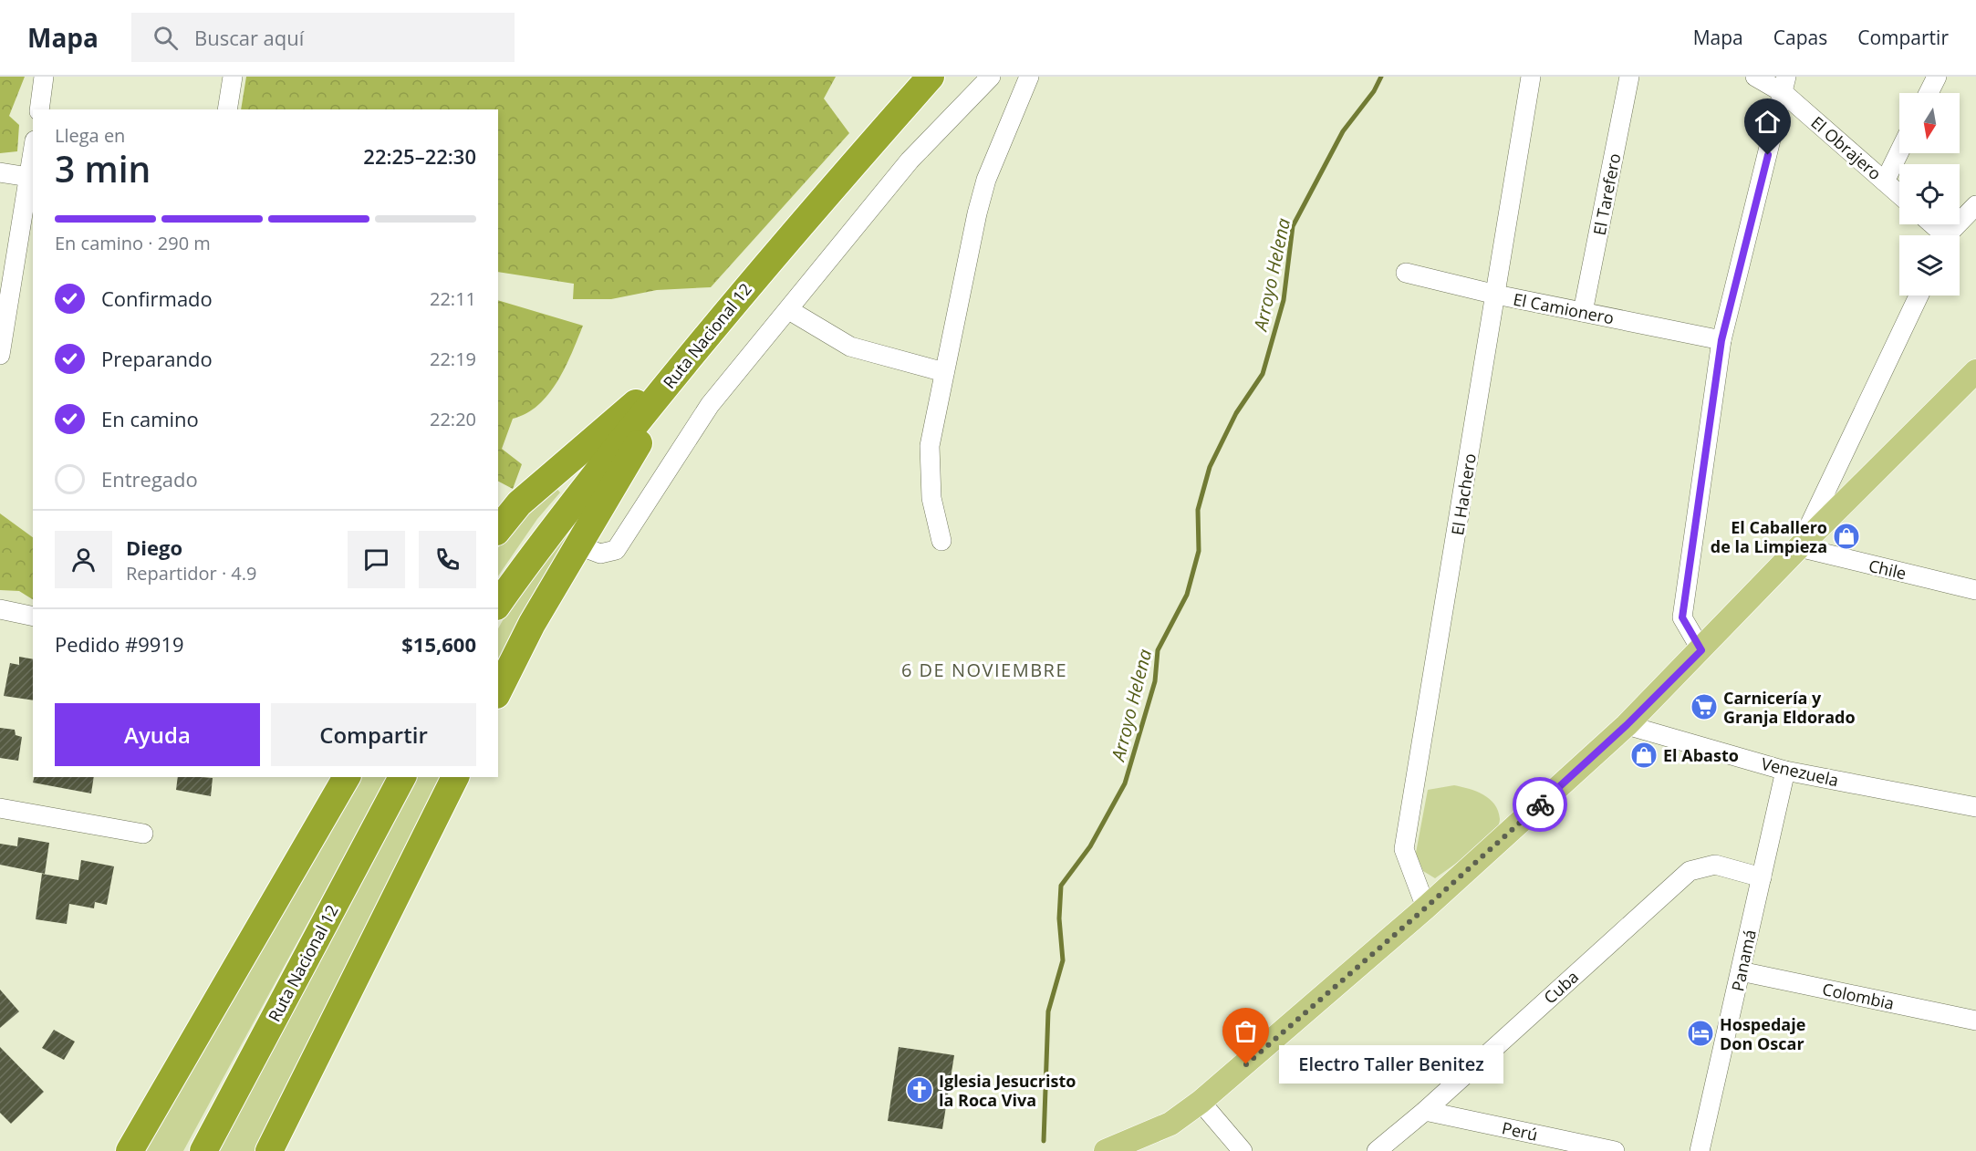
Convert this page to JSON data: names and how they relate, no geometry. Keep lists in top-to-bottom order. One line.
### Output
{"streets":{"highway":["Ruta Nacional 12"],"street":["El Obrajero","El Tarefero","El Camionero","El Hachero","Chile","Venezuela","Panamá","Cuba","Colombia","Perú"]},"crossings":[["El Tarefero","El Camionero"],["El Camionero","El Hachero"],["Venezuela","Panamá"],["Panamá","Cuba"],["Panamá","Colombia"],["Cuba","Perú"]],"districts":["6 DE NOVIEMBRE"],"water":["Arroyo Helena"],"places":{"shop":["El Caballero de la Limpieza","El Abasto"],"supermarket":["Carnicería y Granja Eldorado"],"hotel":["Hospedaje Don Oscar"],"other":["Electro Taller Benitez"],"church":["Iglesia Jesucristo la Roca Viva"]},"north":"bottom","page":{"header":"Mapa","search":"Buscar aquí","nav":["Mapa","Capas","Compartir"],"heading":["3 min","Llega en","22:25–22:30"],"panel":["Diego","Repartidor · 4.9","Pedido #9919","$15,600"],"bar":"En camino · 290 m","list":[["Confirmado","22:11"],["Preparando","22:19"],["En camino","22:20"],"Entregado"],"buttons":["Ayuda","Compartir"],"bubble":"Electro Taller Benitez"}}
